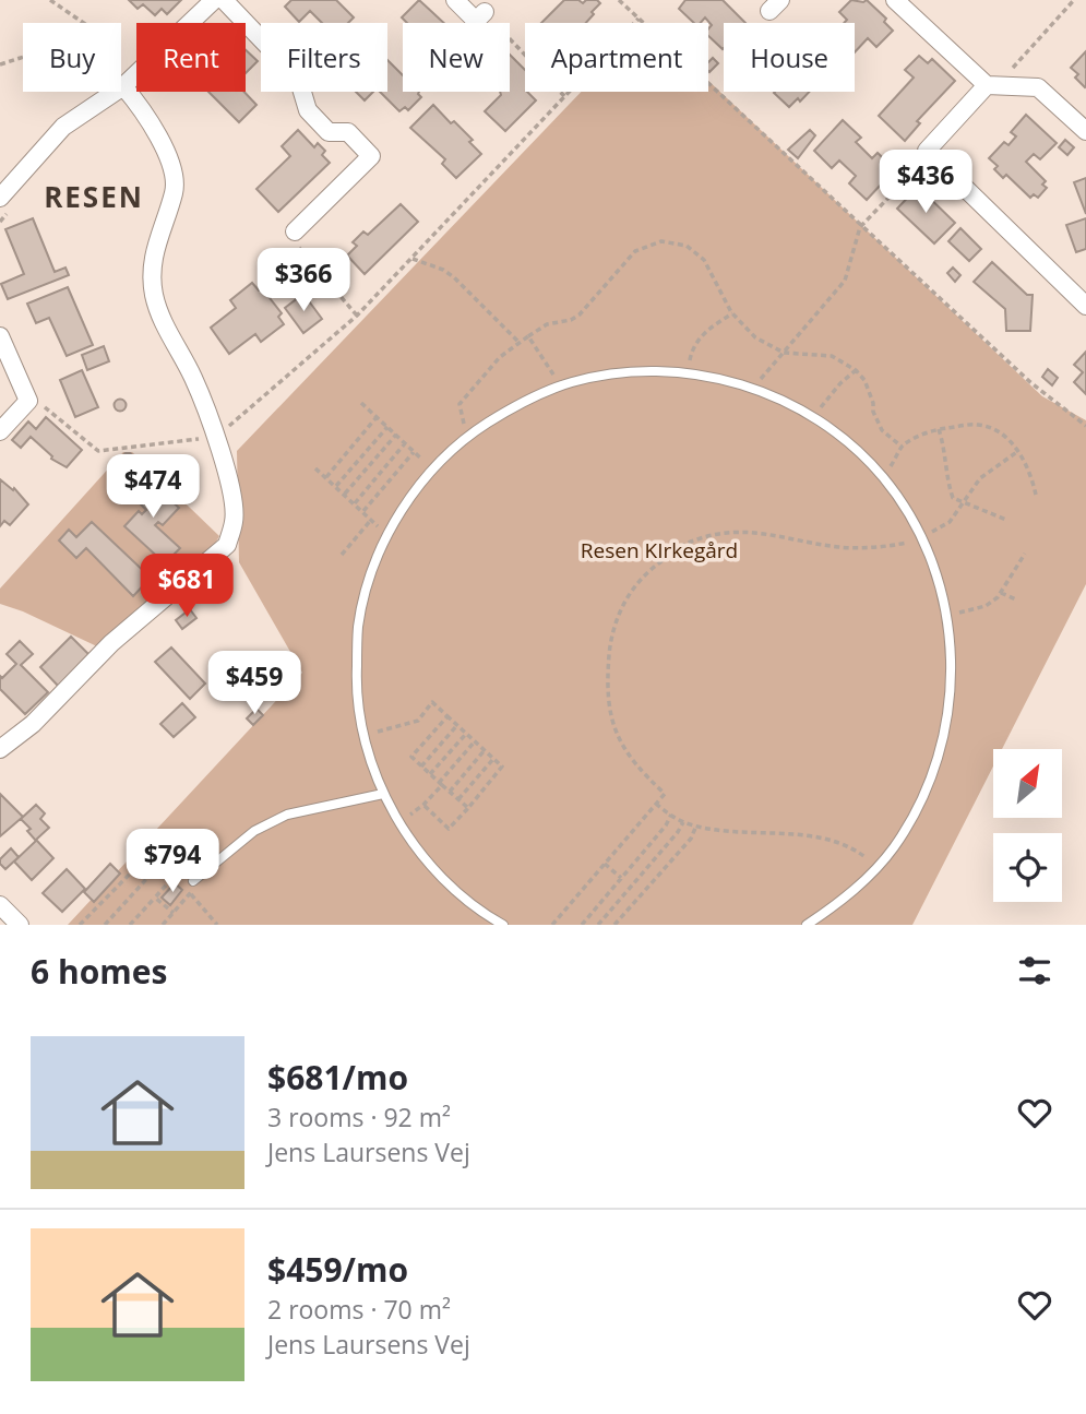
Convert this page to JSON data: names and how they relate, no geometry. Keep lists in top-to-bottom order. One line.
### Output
{"districts":["RESEN"],"parks":["Resen KIrkegård"],"north":"top right","page":{"chip":["Buy","Rent","Filters","New","Apartment","House"],"price":["$436","$366","$474","$681","$459","$794"],"heading":"6 homes","list":[{"name":"$681/mo","note":"3 rooms · 92 m² · Jens Laursens Vej"},{"name":"$459/mo","note":"2 rooms · 70 m² · Jens Laursens Vej"}]}}
